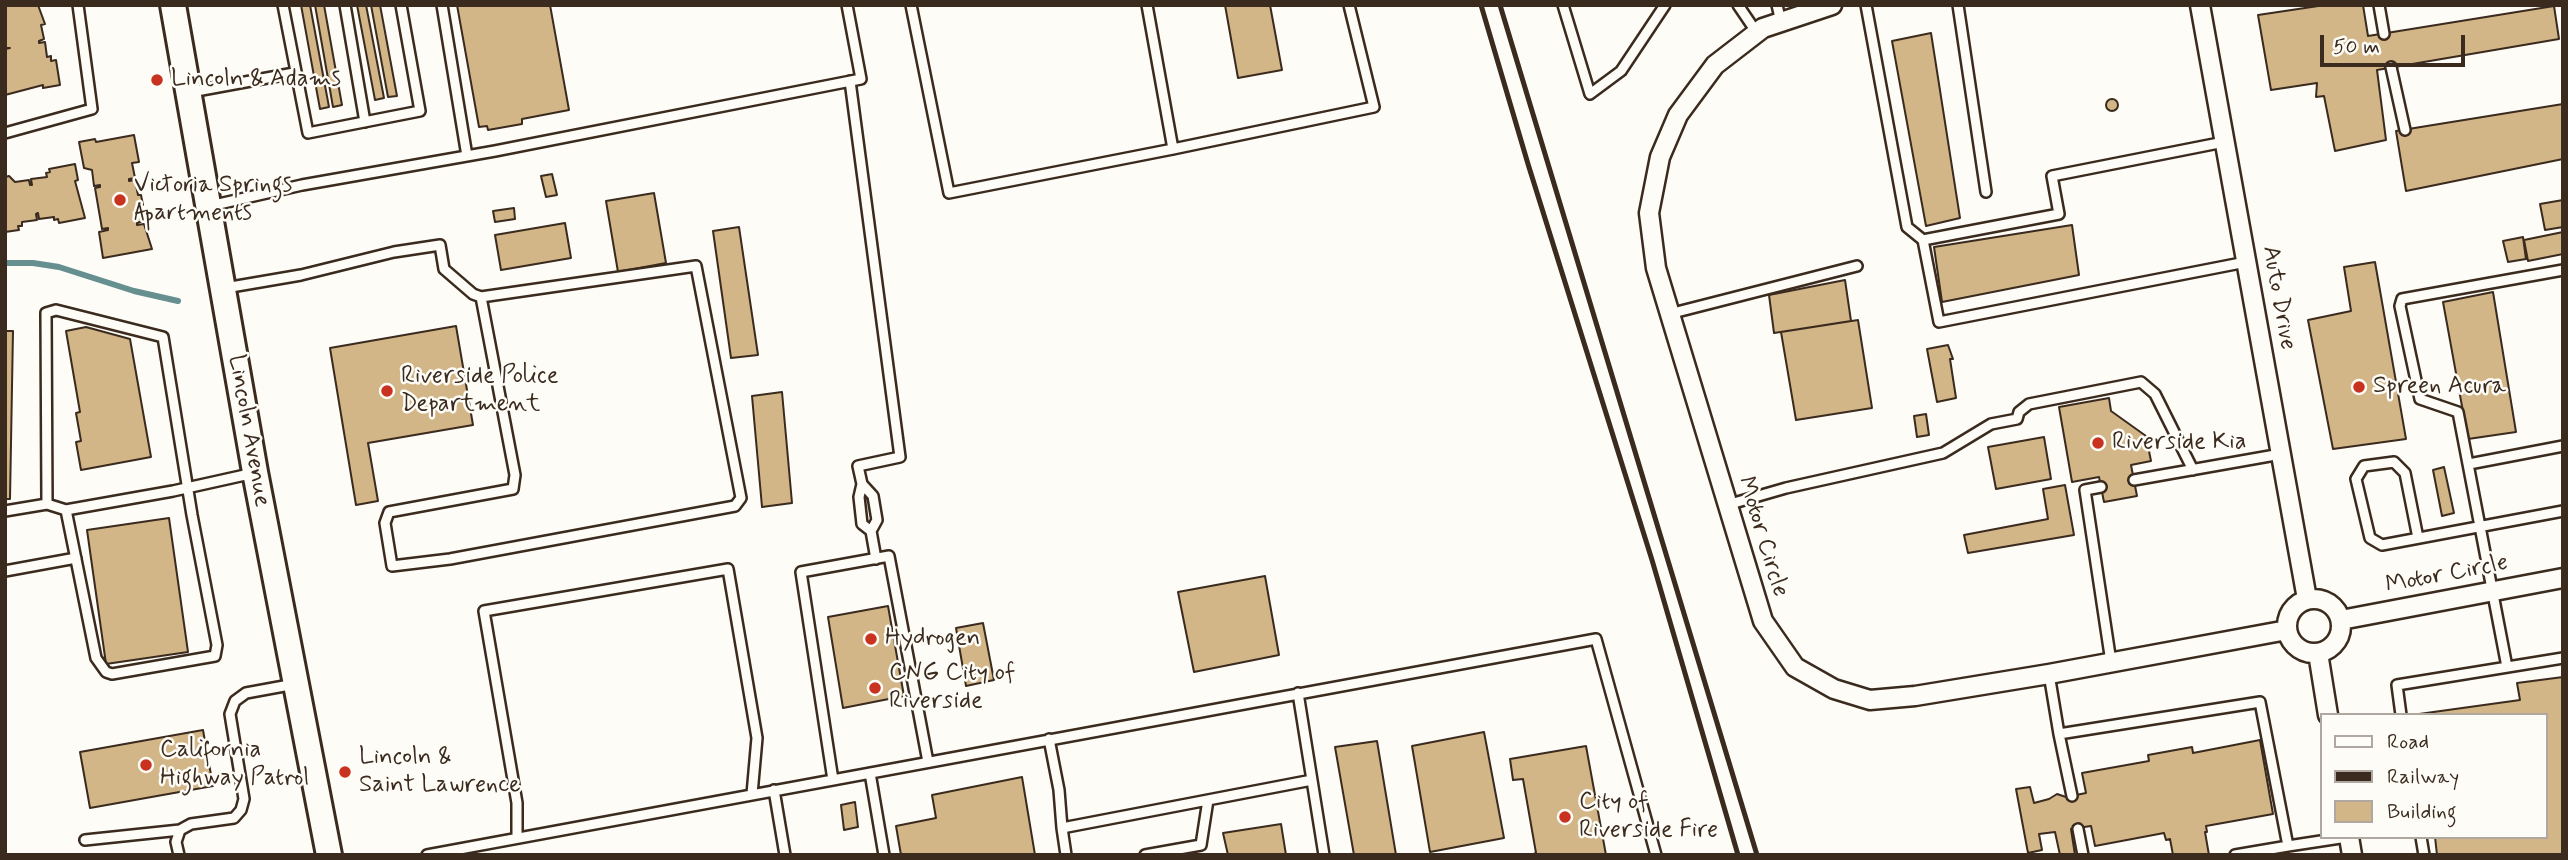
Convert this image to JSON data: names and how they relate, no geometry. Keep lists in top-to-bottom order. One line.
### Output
{"streets":{"street":["Auto Drive","Lincoln Avenue","Motor Circle"]},"crossings":[["Auto Drive","Motor Circle"]],"places":["Lincoln & Adams","Victoria Springs Apartments","Spreen Acura","Riverside Police Department","Riverside Kia","Hydrogen","CNG City of Riverside","California Highway Patrol","Lincoln & Saint Lawrence","City of Riverside Fire"],"legend":["Road","Railway","Building"],"scale_bar":"50 m"}
